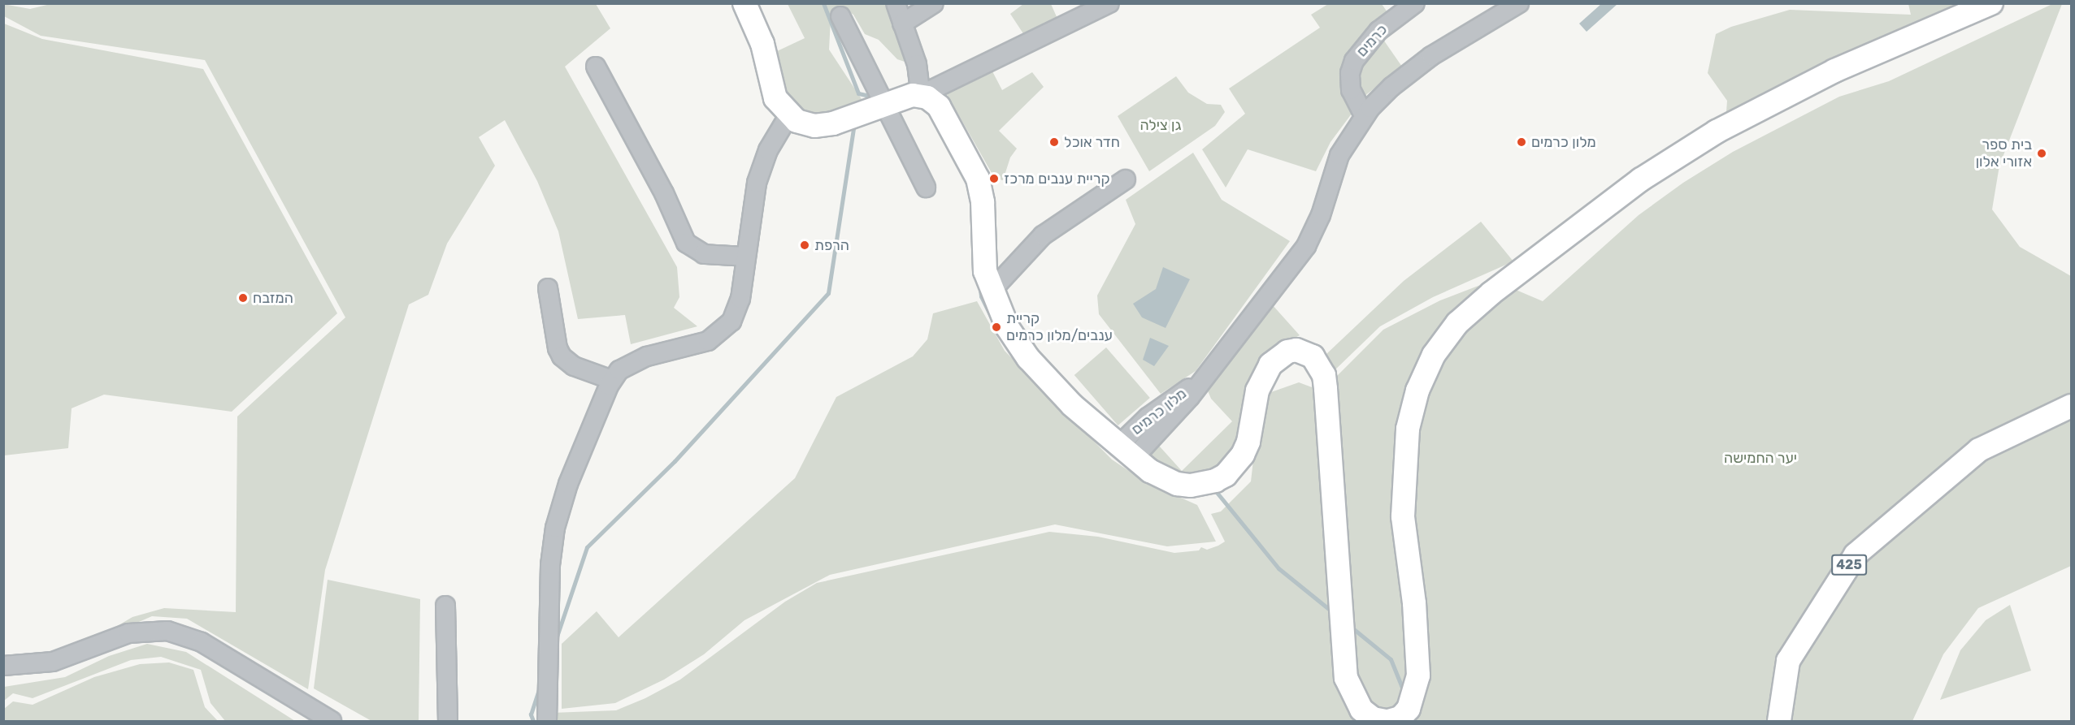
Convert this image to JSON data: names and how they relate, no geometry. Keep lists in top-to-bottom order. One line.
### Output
{"streets":{"main road":["425"],"street":["כרמים","מלון כרמים"]},"crossings":[["כרמים","מלון כרמים"]],"parks":["גן צילה","יער החמישה"],"places":["חדר אוכל","מלון כרמים","בית ספר אזורי אלון","קריית ענבים מרכז","הרפת","המזבח","קריית ענבים/מלון כרמים"]}
